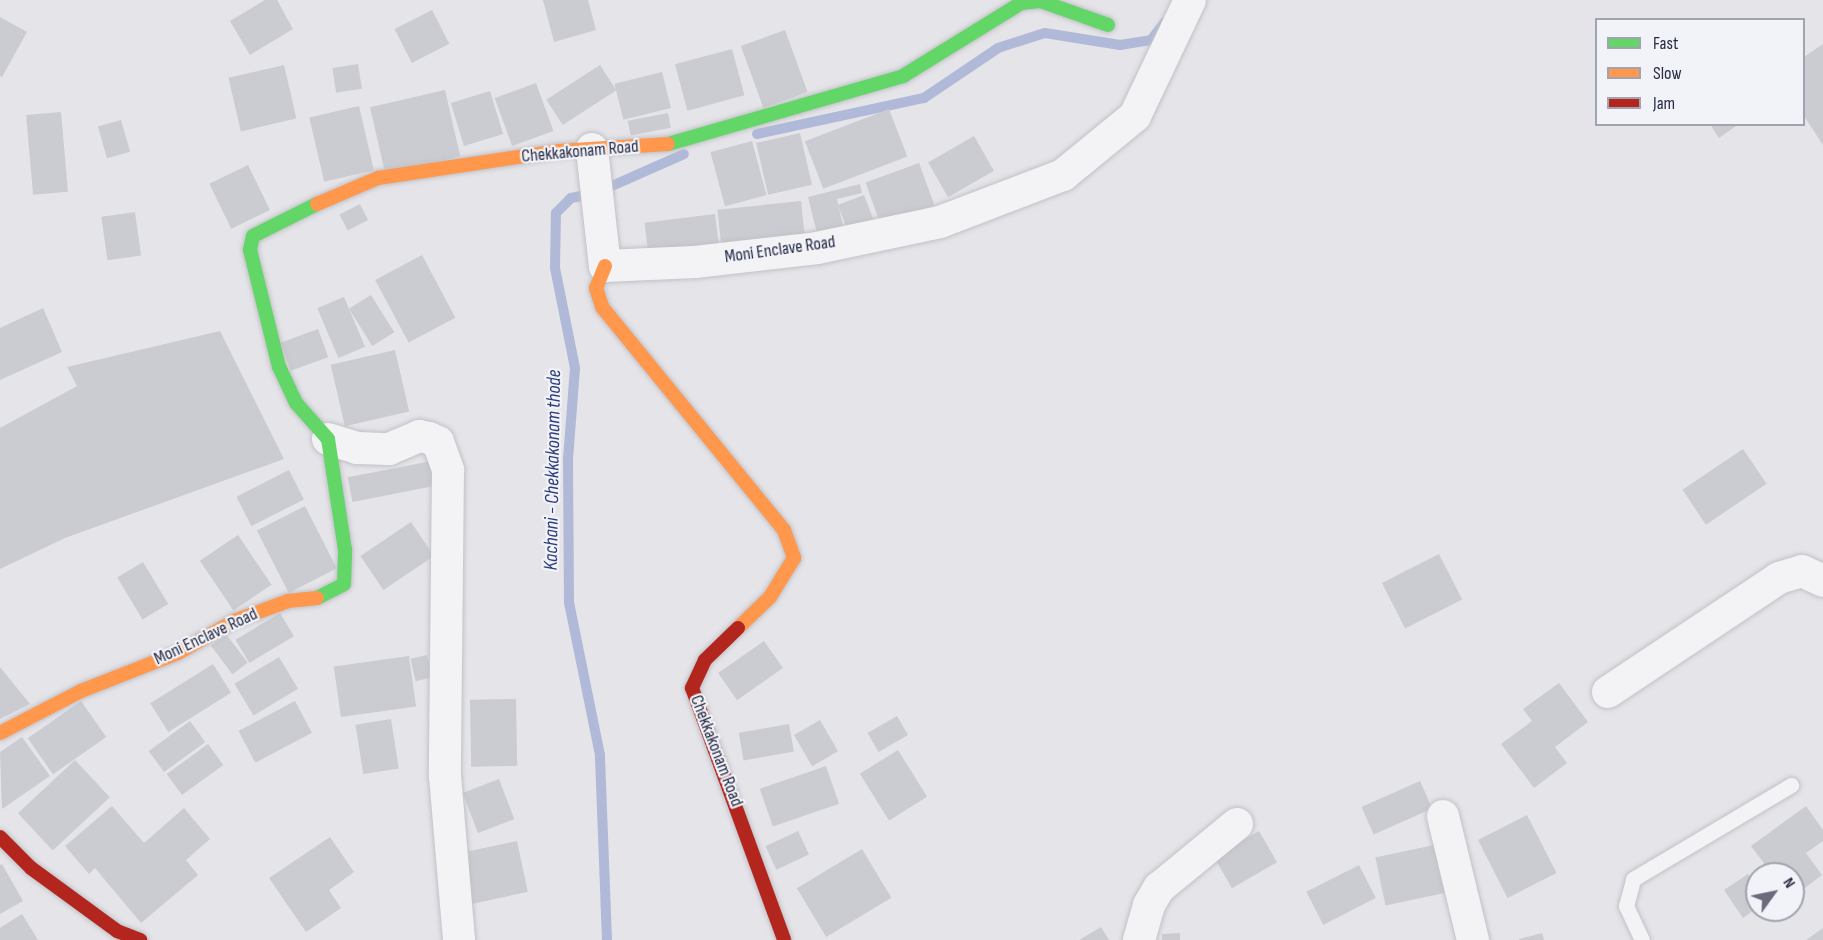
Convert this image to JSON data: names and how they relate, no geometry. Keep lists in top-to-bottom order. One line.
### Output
{"streets":{"street":["Chekkakonam Road","Moni Enclave Road"]},"crossings":[["Chekkakonam Road","Moni Enclave Road"]],"water":["Kachani - Chekkakonam thode"],"legend":["Fast","Slow","Jam"],"north":"top right"}
